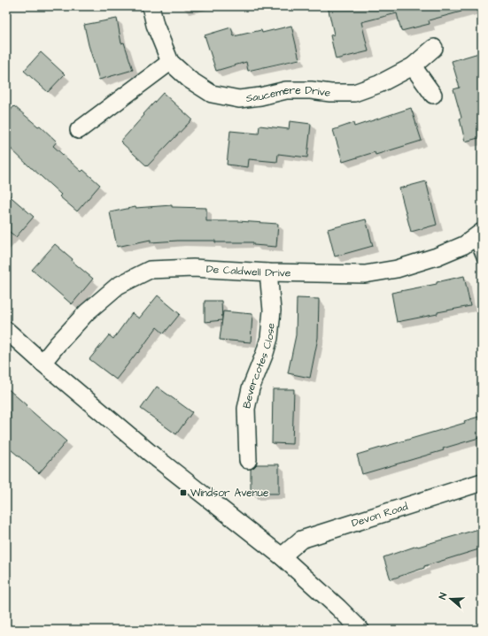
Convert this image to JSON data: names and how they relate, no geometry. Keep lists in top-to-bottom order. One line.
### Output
{"streets":{"street":["Saucemere Drive","De Caldwell Drive","Bevercotes Close","Devon Road"]},"crossings":[["De Caldwell Drive","Bevercotes Close"]],"places":{"transit":["Windsor Avenue"]},"north":"left"}
